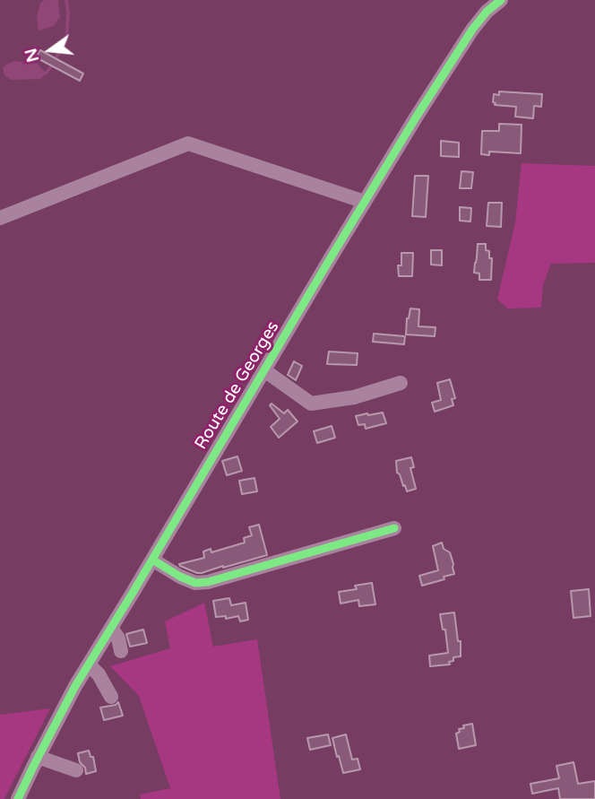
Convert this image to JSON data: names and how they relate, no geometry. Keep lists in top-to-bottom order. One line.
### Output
{"streets":{"street":["Route de Georges"]},"north":"left"}
